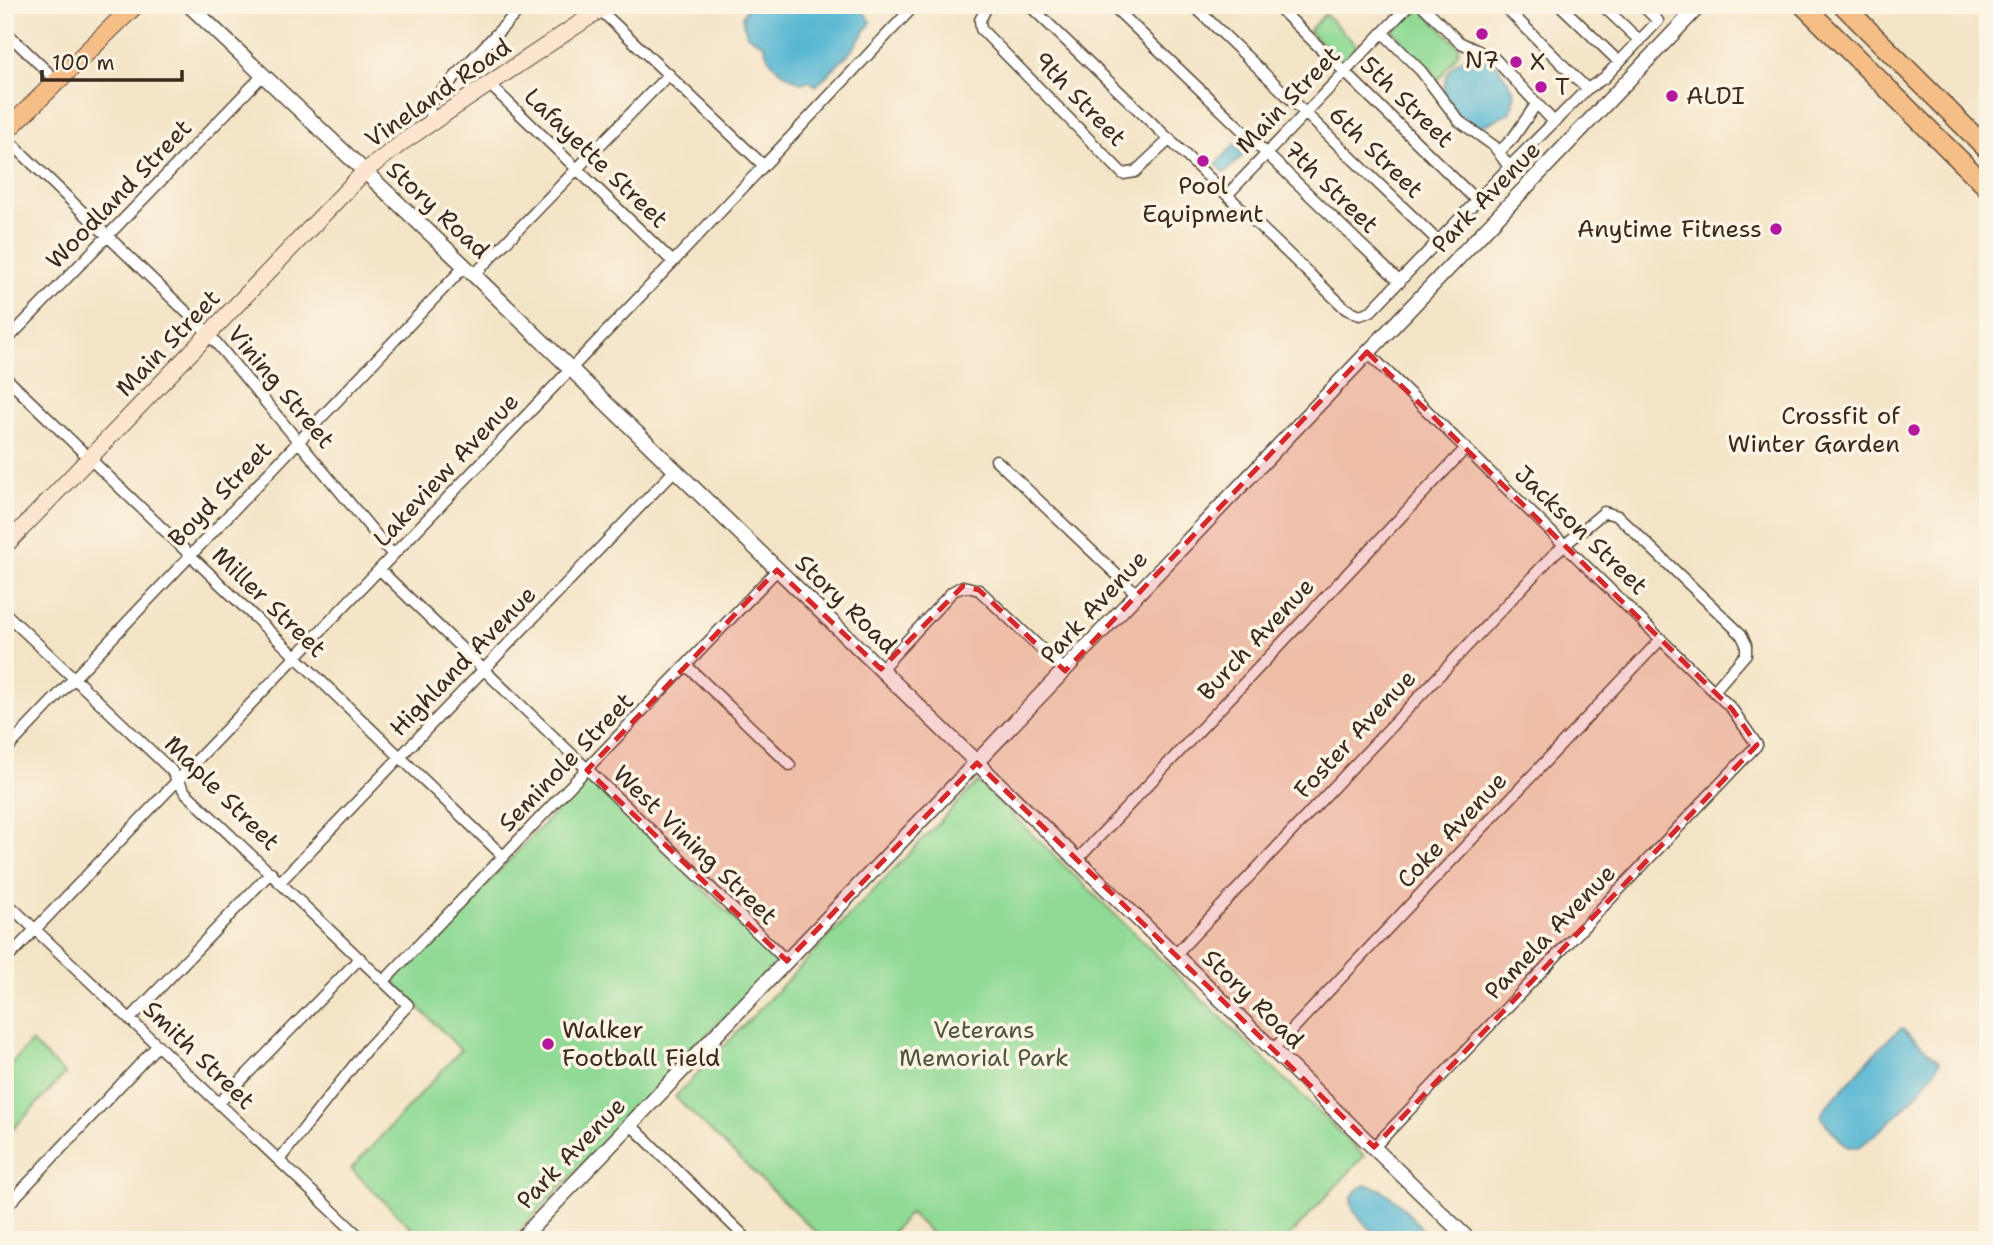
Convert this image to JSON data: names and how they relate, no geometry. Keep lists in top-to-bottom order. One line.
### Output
{"streets":{"main road":["Vineland Road","Main Street"],"street":["9th Street","5th Street","6th Street","Lafayette Street","7th Street","Woodland Street","Park Avenue","Story Road","Vining Street","Lakeview Avenue","Boyd Street","Jackson Street","Miller Street","Burch Avenue","Highland Avenue","Foster Avenue","Seminole Street","Maple Street","Coke Avenue","West Vining Street","Pamela Avenue","Smith Street"]},"crossings":[["Vineland Road","Main Street"],["Vineland Road","Lafayette Street"],["Vineland Road","Story Road"],["Main Street","5th Street"],["Main Street","6th Street"],["Main Street","7th Street"],["Main Street","Story Road"],["Main Street","Vining Street"],["Main Street","Miller Street"],["Lafayette Street","Lakeview Avenue"],["Lafayette Street","Boyd Street"],["Woodland Street","Story Road"],["Woodland Street","Vining Street"],["Park Avenue","Story Road"],["Park Avenue","Jackson Street"],["Park Avenue","West Vining Street"],["Story Road","Lakeview Avenue"],["Story Road","Boyd Street"],["Story Road","Burch Avenue"],["Story Road","Highland Avenue"],["Story Road","Foster Avenue"],["Story Road","Seminole Street"],["Story Road","Coke Avenue"],["Story Road","Pamela Avenue"],["Vining Street","Lakeview Avenue"],["Vining Street","Boyd Street"],["Lakeview Avenue","Miller Street"],["Lakeview Avenue","Maple Street"],["Lakeview Avenue","Smith Street"],["Boyd Street","Miller Street"],["Boyd Street","Maple Street"],["Jackson Street","Burch Avenue"],["Jackson Street","Foster Avenue"],["Jackson Street","Coke Avenue"],["Jackson Street","Pamela Avenue"],["Miller Street","Highland Avenue"],["Miller Street","Seminole Street"],["Highland Avenue","Maple Street"],["Highland Avenue","West Vining Street"],["Seminole Street","Maple Street"],["Seminole Street","West Vining Street"],["Maple Street","Smith Street"]],"parks":["Veterans Memorial Park"],"places":["N7","X","T","ALDI","Pool Equipment","Anytime Fitness","Crossfit of Winter Garden","Walker Football Field"],"scale_bar":"100 m"}
